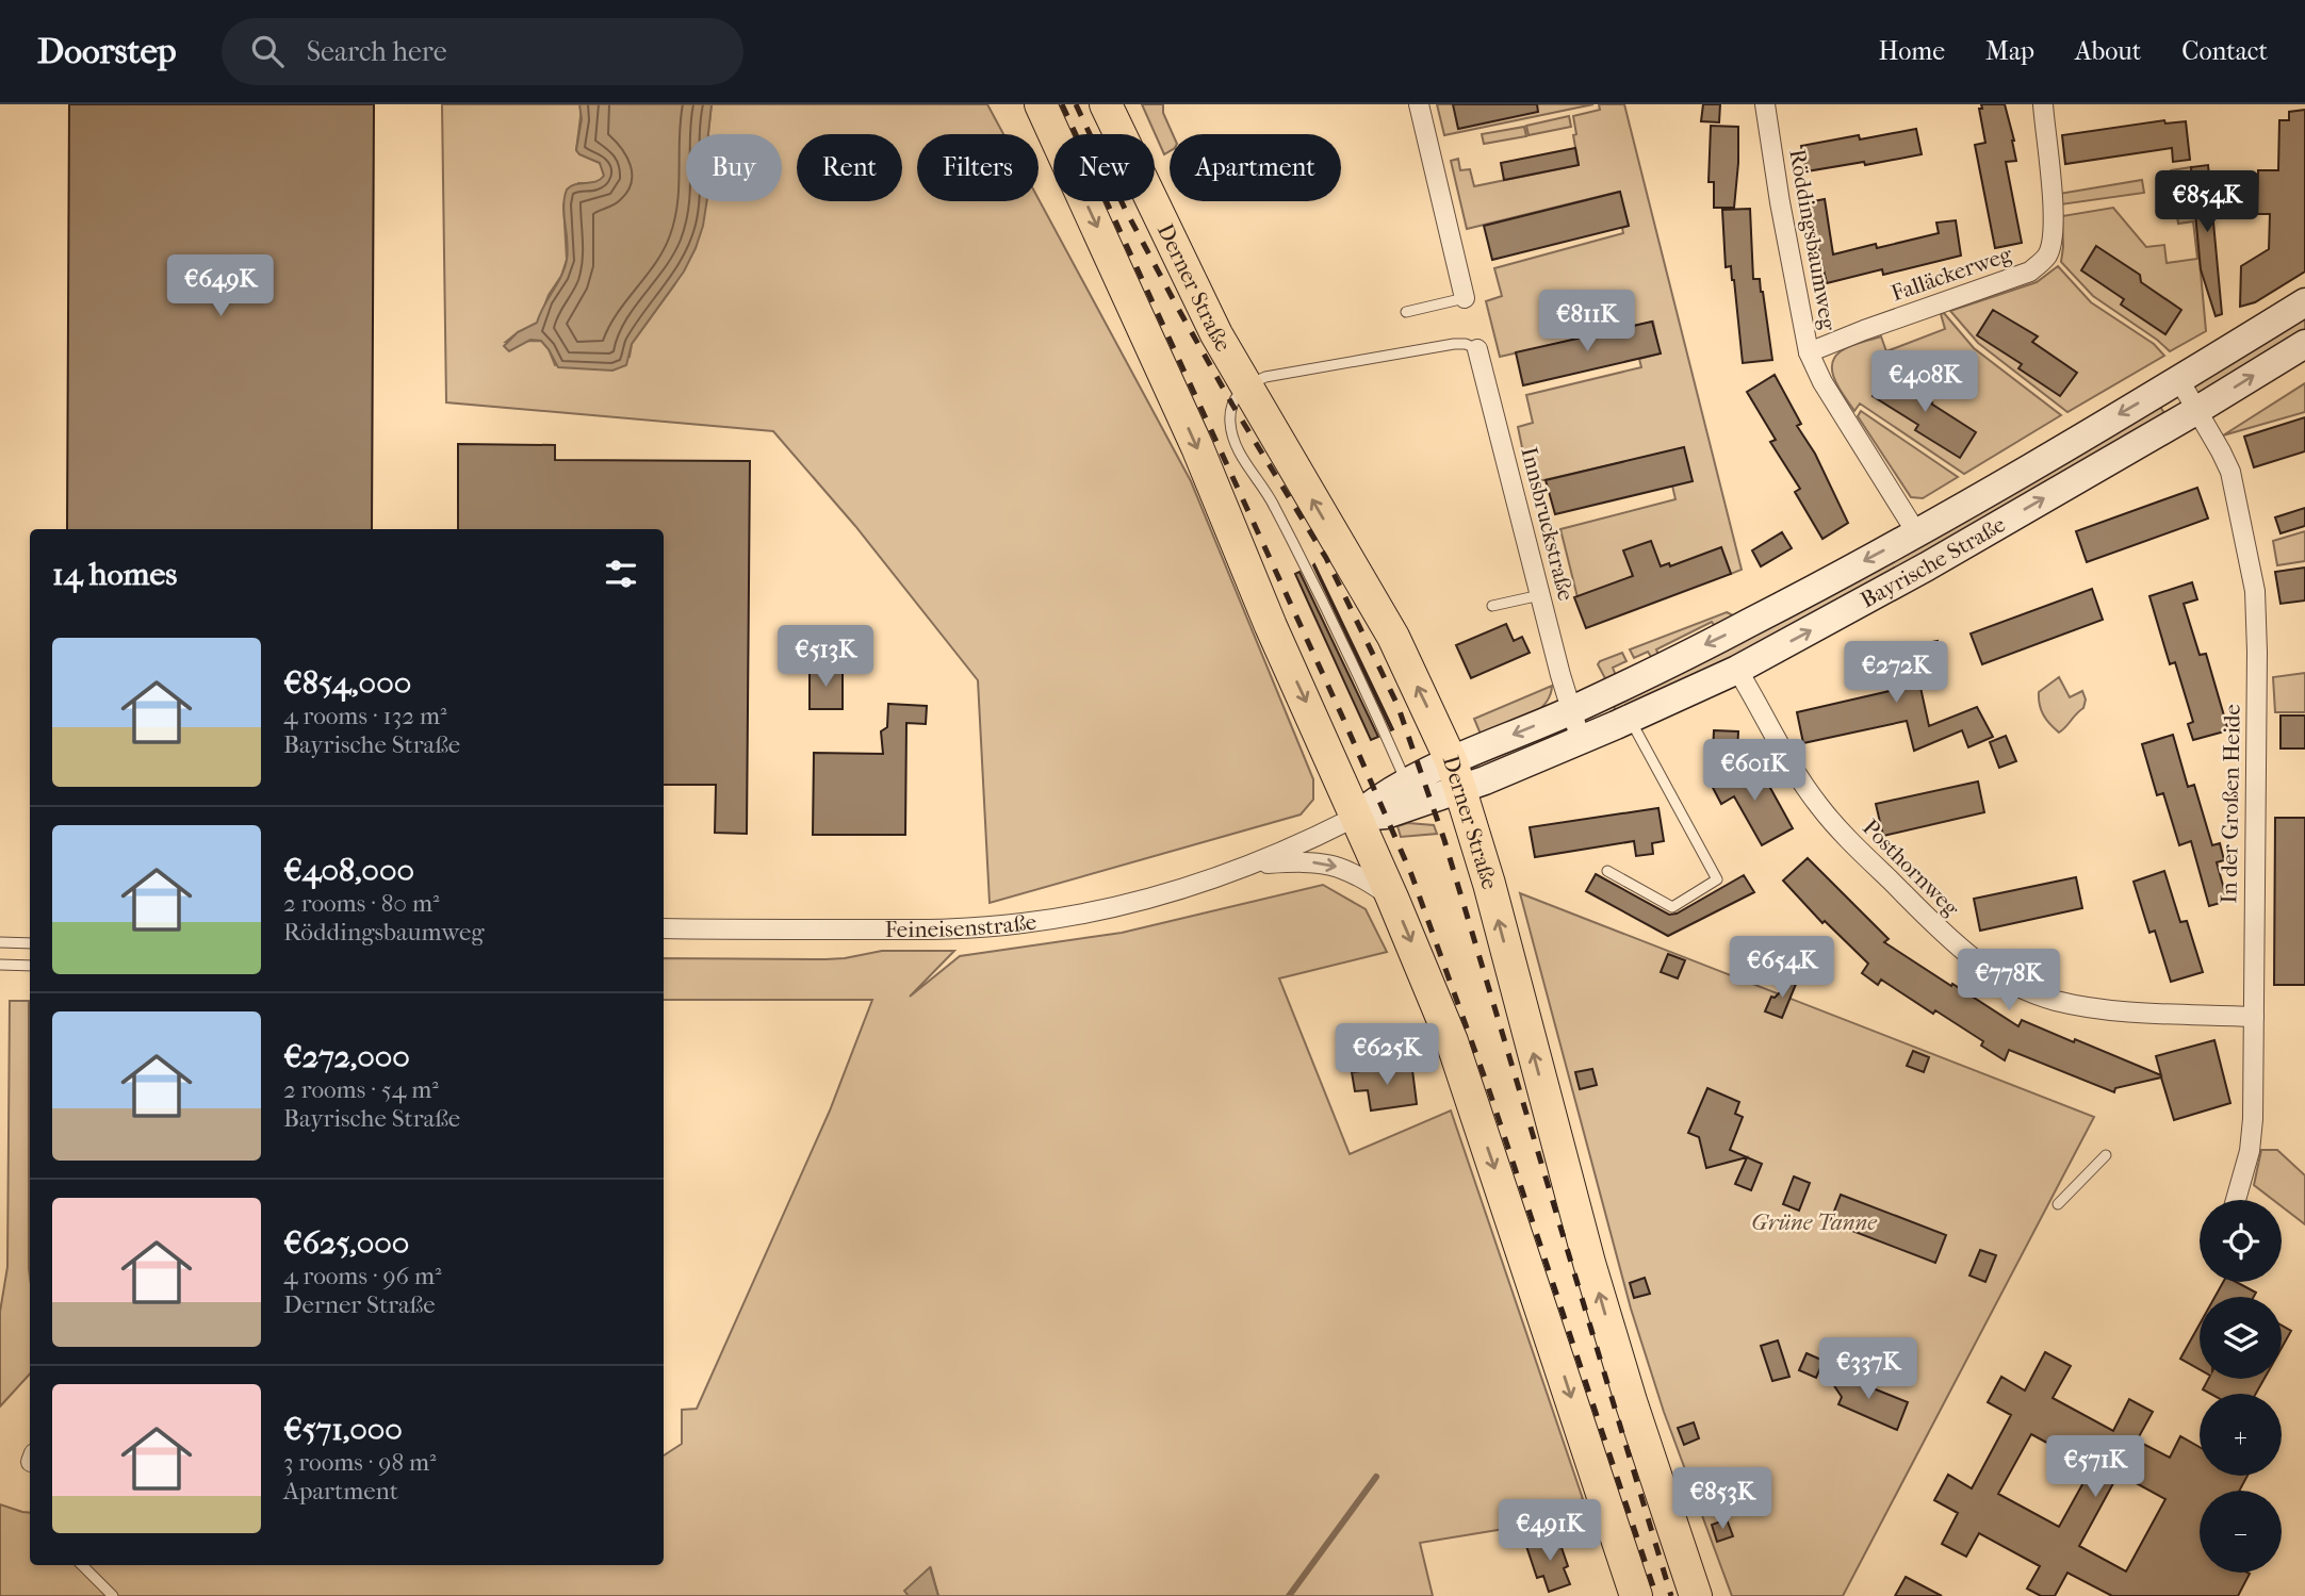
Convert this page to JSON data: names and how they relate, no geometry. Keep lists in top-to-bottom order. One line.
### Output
{"streets":{"main road":["Derner Straße"],"street":["Röddingsbaumweg","Falläckerweg","Innsbruckstraße","Bayrische Straße","In der Großen Heide","Posthornweg","Feineisenstraße"]},"crossings":[["Röddingsbaumweg","Falläckerweg"],["Röddingsbaumweg","Bayrische Straße"],["Derner Straße","Bayrische Straße"],["Innsbruckstraße","Bayrische Straße"],["Bayrische Straße","In der Großen Heide"],["Bayrische Straße","Posthornweg"],["Bayrische Straße","Feineisenstraße"],["In der Großen Heide","Posthornweg"]],"parks":["Grüne Tanne"],"page":{"header":"Doorstep","search":"Search here","nav":["Home","Map","About","Contact"],"chip":["Buy","Rent","Filters","New","Apartment"],"price":["€854K","€649K","€811K","€408K","€513K","€272K","€601K","€654K","€778K","€625K","€337K","€571K","€853K","€491K"],"heading":"14 homes","list":[{"name":"€854,000","note":"4 rooms · 132 m² · Bayrische Straße"},{"name":"€408,000","note":"2 rooms · 80 m² · Röddingsbaumweg"},{"name":"€272,000","note":"2 rooms · 54 m² · Bayrische Straße"},{"name":"€625,000","note":"4 rooms · 96 m² · Derner Straße"},{"name":"€571,000","note":"3 rooms · 98 m² · Apartment"}],"map_buttons":["+","−"]}}
